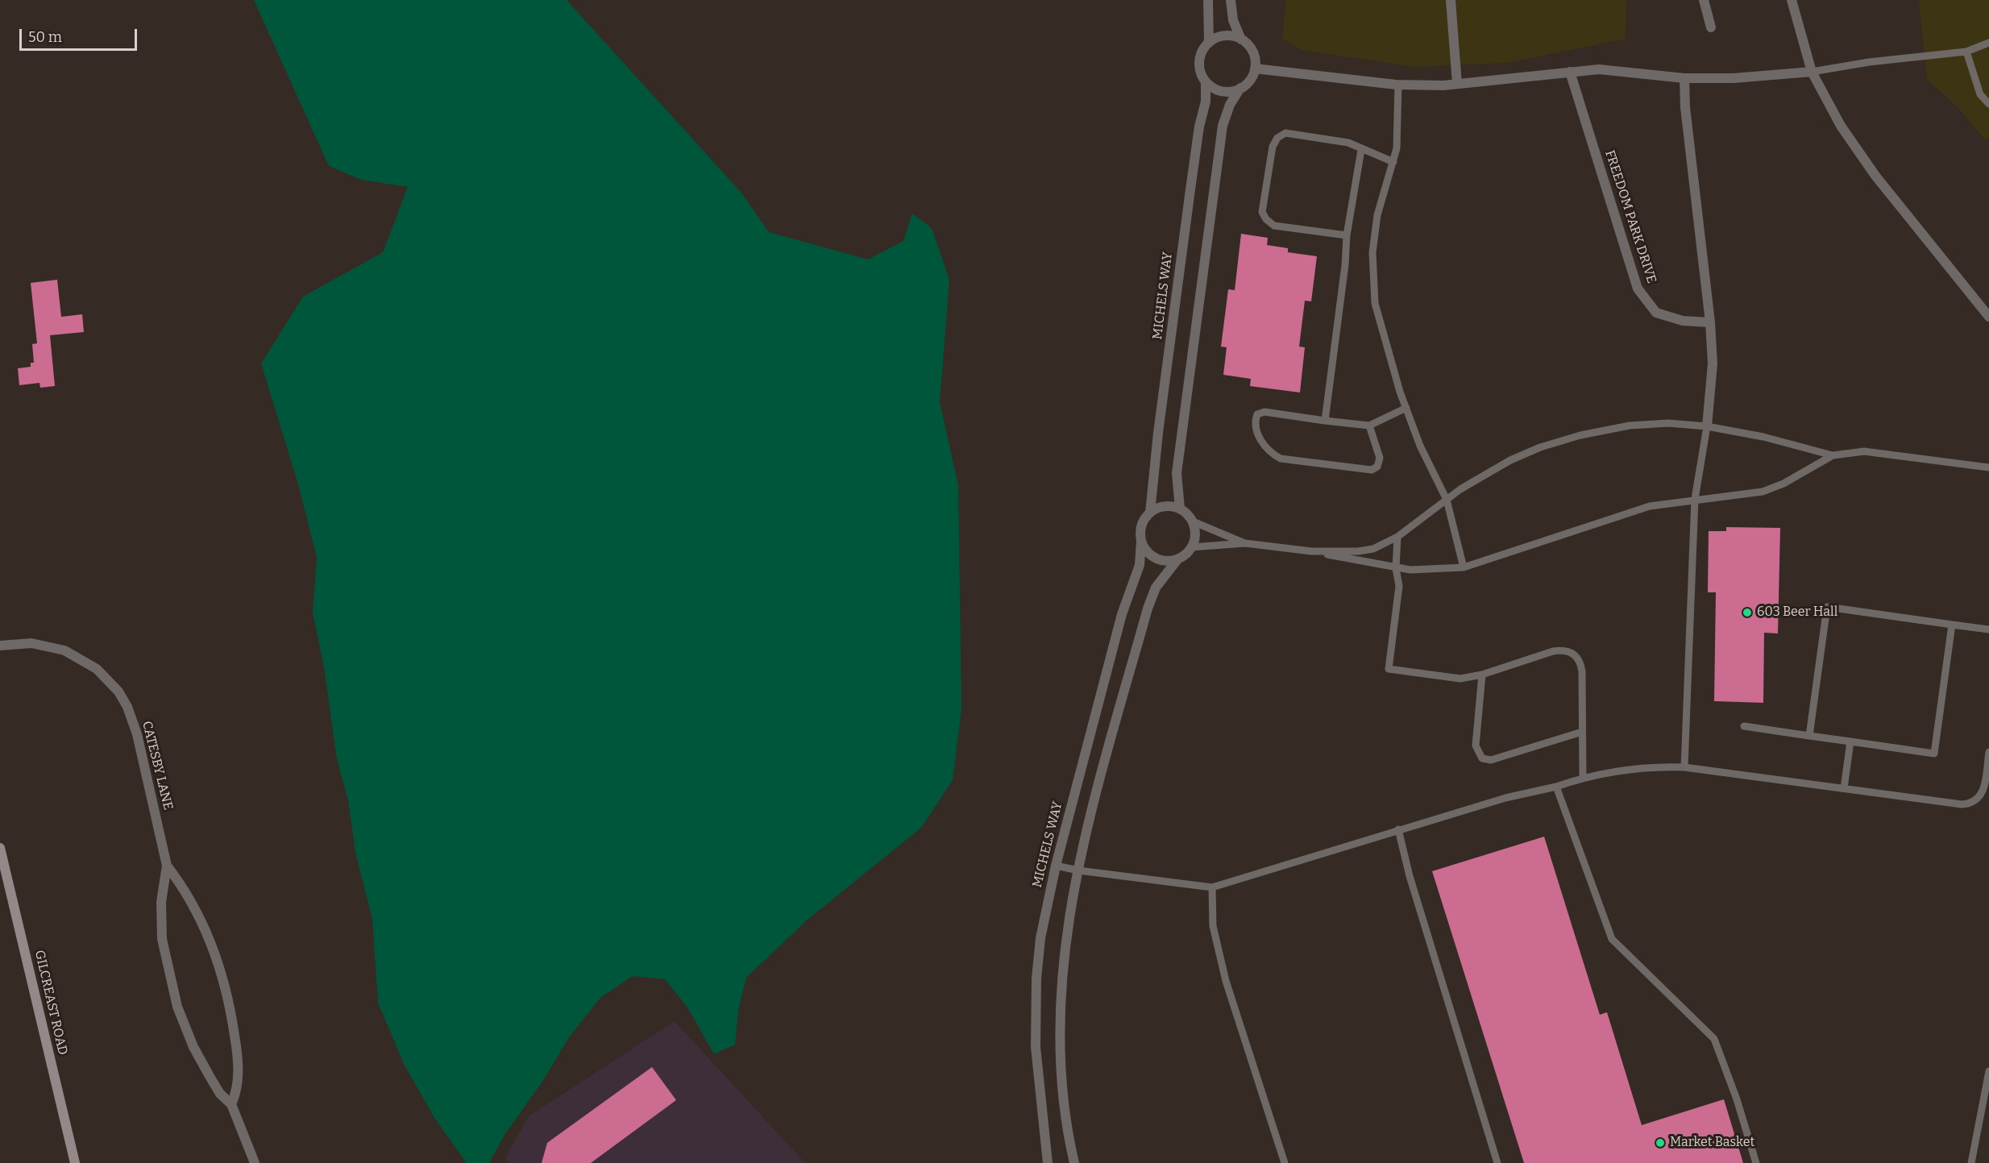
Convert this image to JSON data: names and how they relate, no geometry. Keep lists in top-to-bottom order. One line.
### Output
{"streets":{"street":["FREEDOM PARK DRIVE","MICHELS WAY","CATESBY LANE","GILCREAST ROAD"]},"places":["603 Beer Hall","Market Basket"],"scale_bar":"50 m"}
